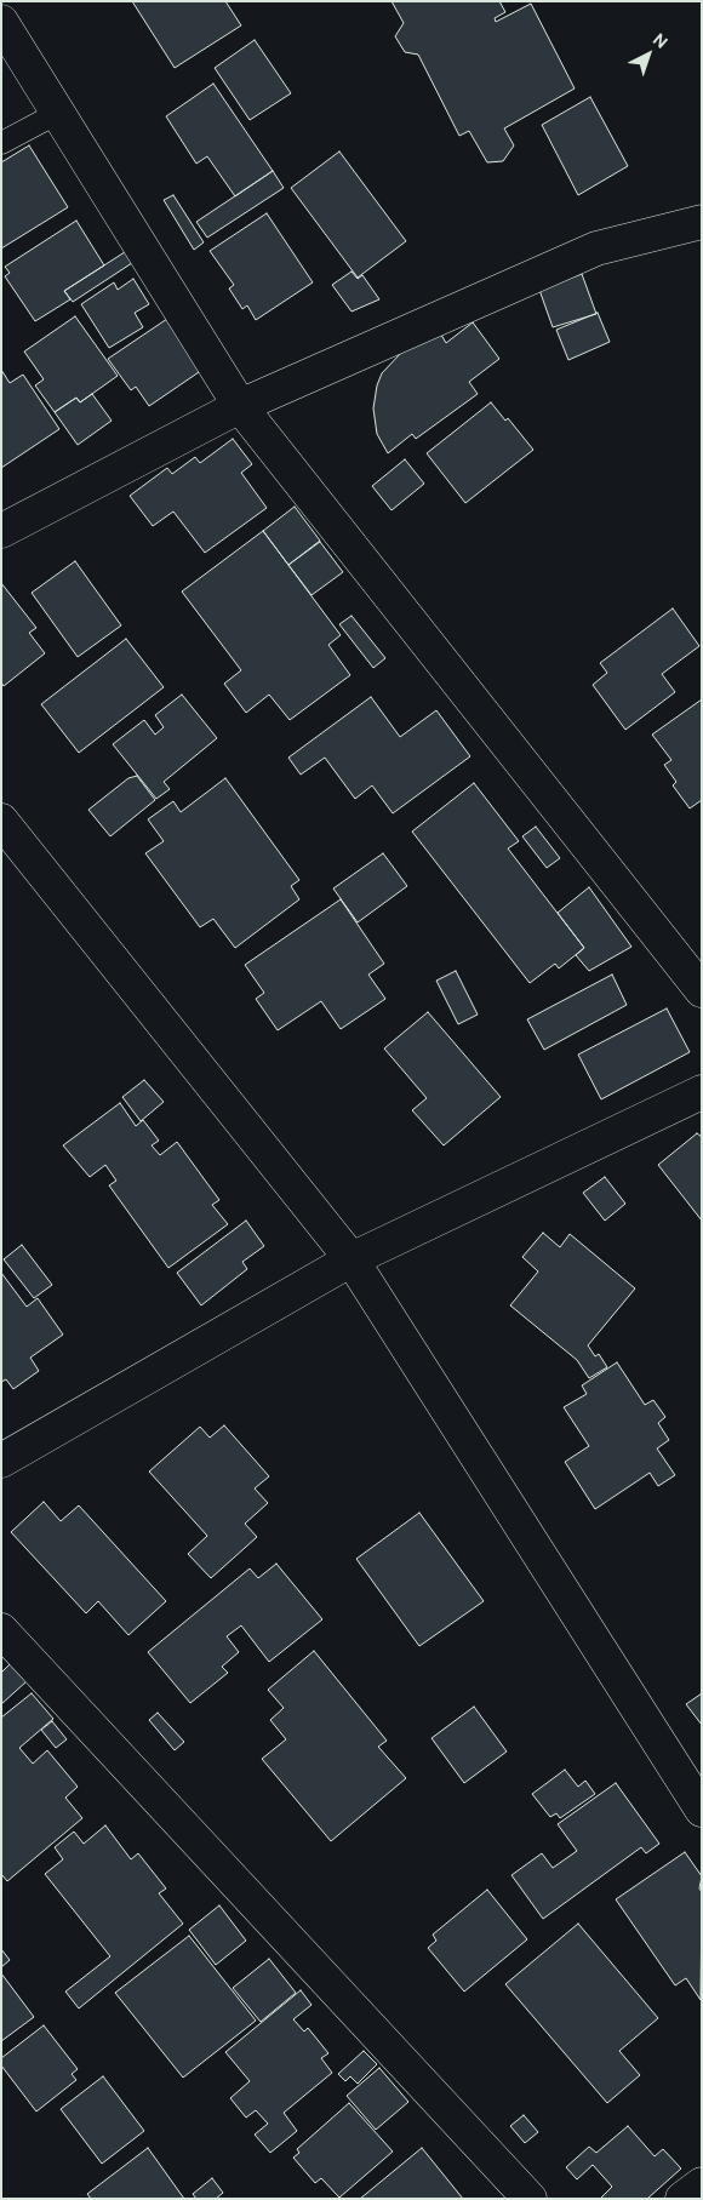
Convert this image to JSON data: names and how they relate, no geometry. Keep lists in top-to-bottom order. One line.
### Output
{"north":"top right"}
